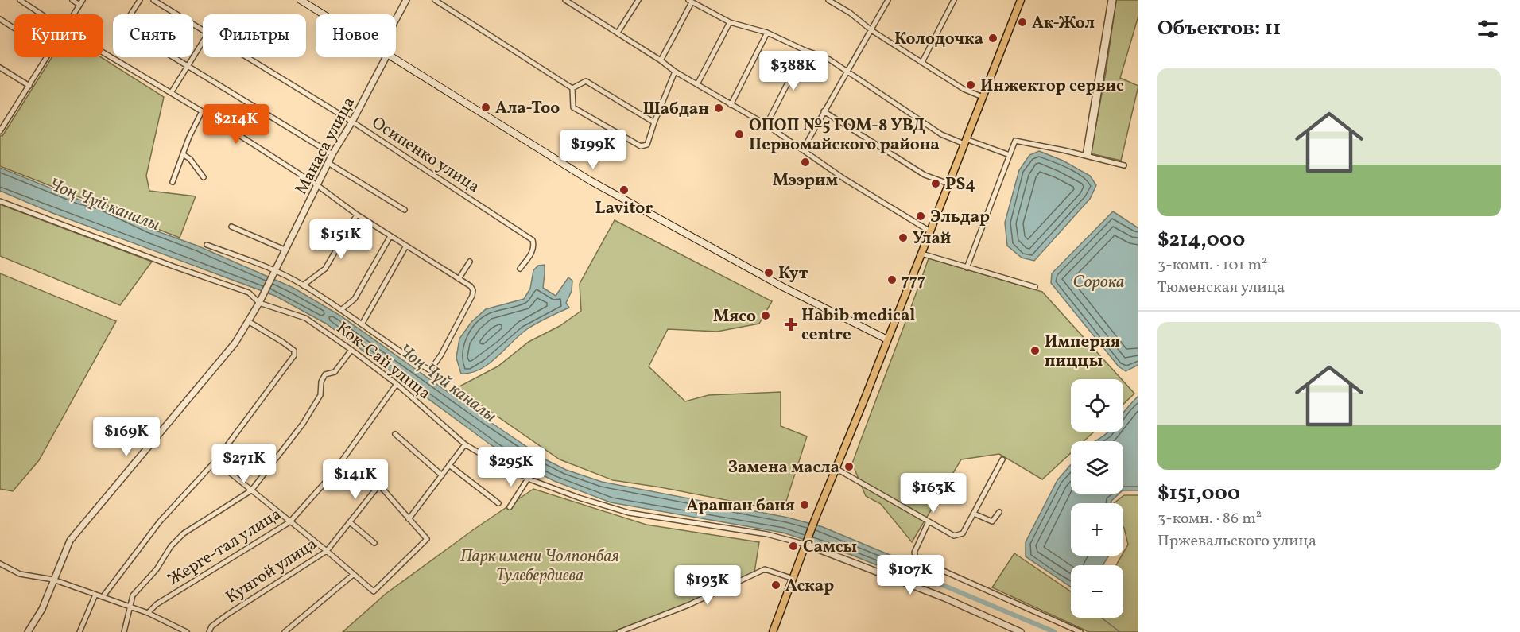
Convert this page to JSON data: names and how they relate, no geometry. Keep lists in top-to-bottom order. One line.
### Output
{"streets":{"street":["Манаса улица","Осипенко улица","Кок-Сай улица","Жерге-тал улица","Кунгой улица"]},"crossings":[["Манаса улица","Осипенко улица"],["Манаса улица","Кок-Сай улица"],["Кок-Сай улица","Жерге-тал улица"]],"water":["Чоң Чүй каналы","Сорока"],"parks":["Парк имени Чолпонбая Тулебердиева"],"places":{"other":["Ак-Жол","Колодочка","Инжектор сервис","Ала-Тоо","Шабдан","ОПОП №5 ГОМ-8 УВД Первомайского района","Мээрим","PS4","Lavitor","Эльдар","Улай","Кут","777","Мясо","Империя пиццы","Замена масла","Арашан баня","Самсы","Аскар"],"health":["Habib medical centre"]},"page":{"heading":"Объектов: 11","chip":["Купить","Снять","Фильтры","Новое"],"price":["$388K","$214K","$199K","$151K","$169K","$271K","$295K","$141K","$163K","$107K","$193K"],"list":[{"name":"$214,000","note":"3-комн. · 101 m² · Тюменская улица"},{"name":"$151,000","note":"3-комн. · 86 m² · Пржевальского улица"}],"map_buttons":["+","−"]}}
